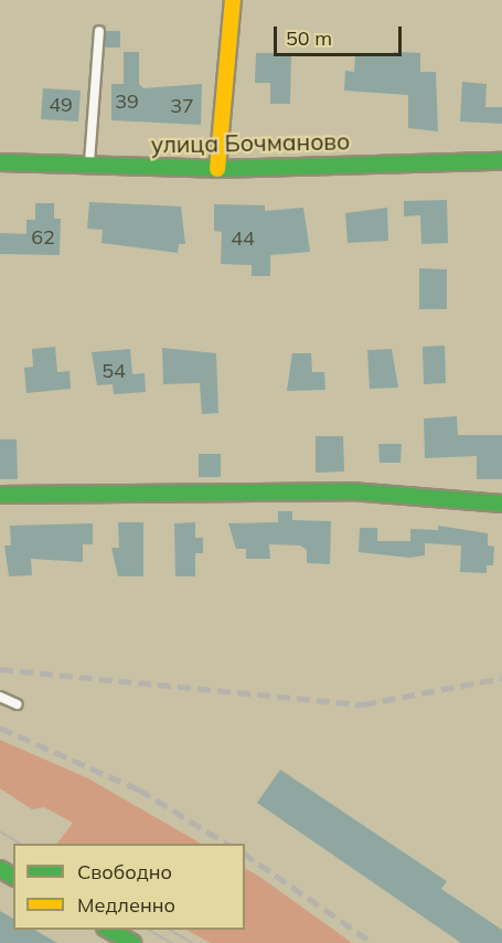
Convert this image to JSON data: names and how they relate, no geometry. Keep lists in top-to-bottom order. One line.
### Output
{"streets":{"street":["улица Бочманово"]},"house_numbers":["39","49","37","62","44","54"],"legend":["Свободно","Медленно"],"scale_bar":"50 m"}
